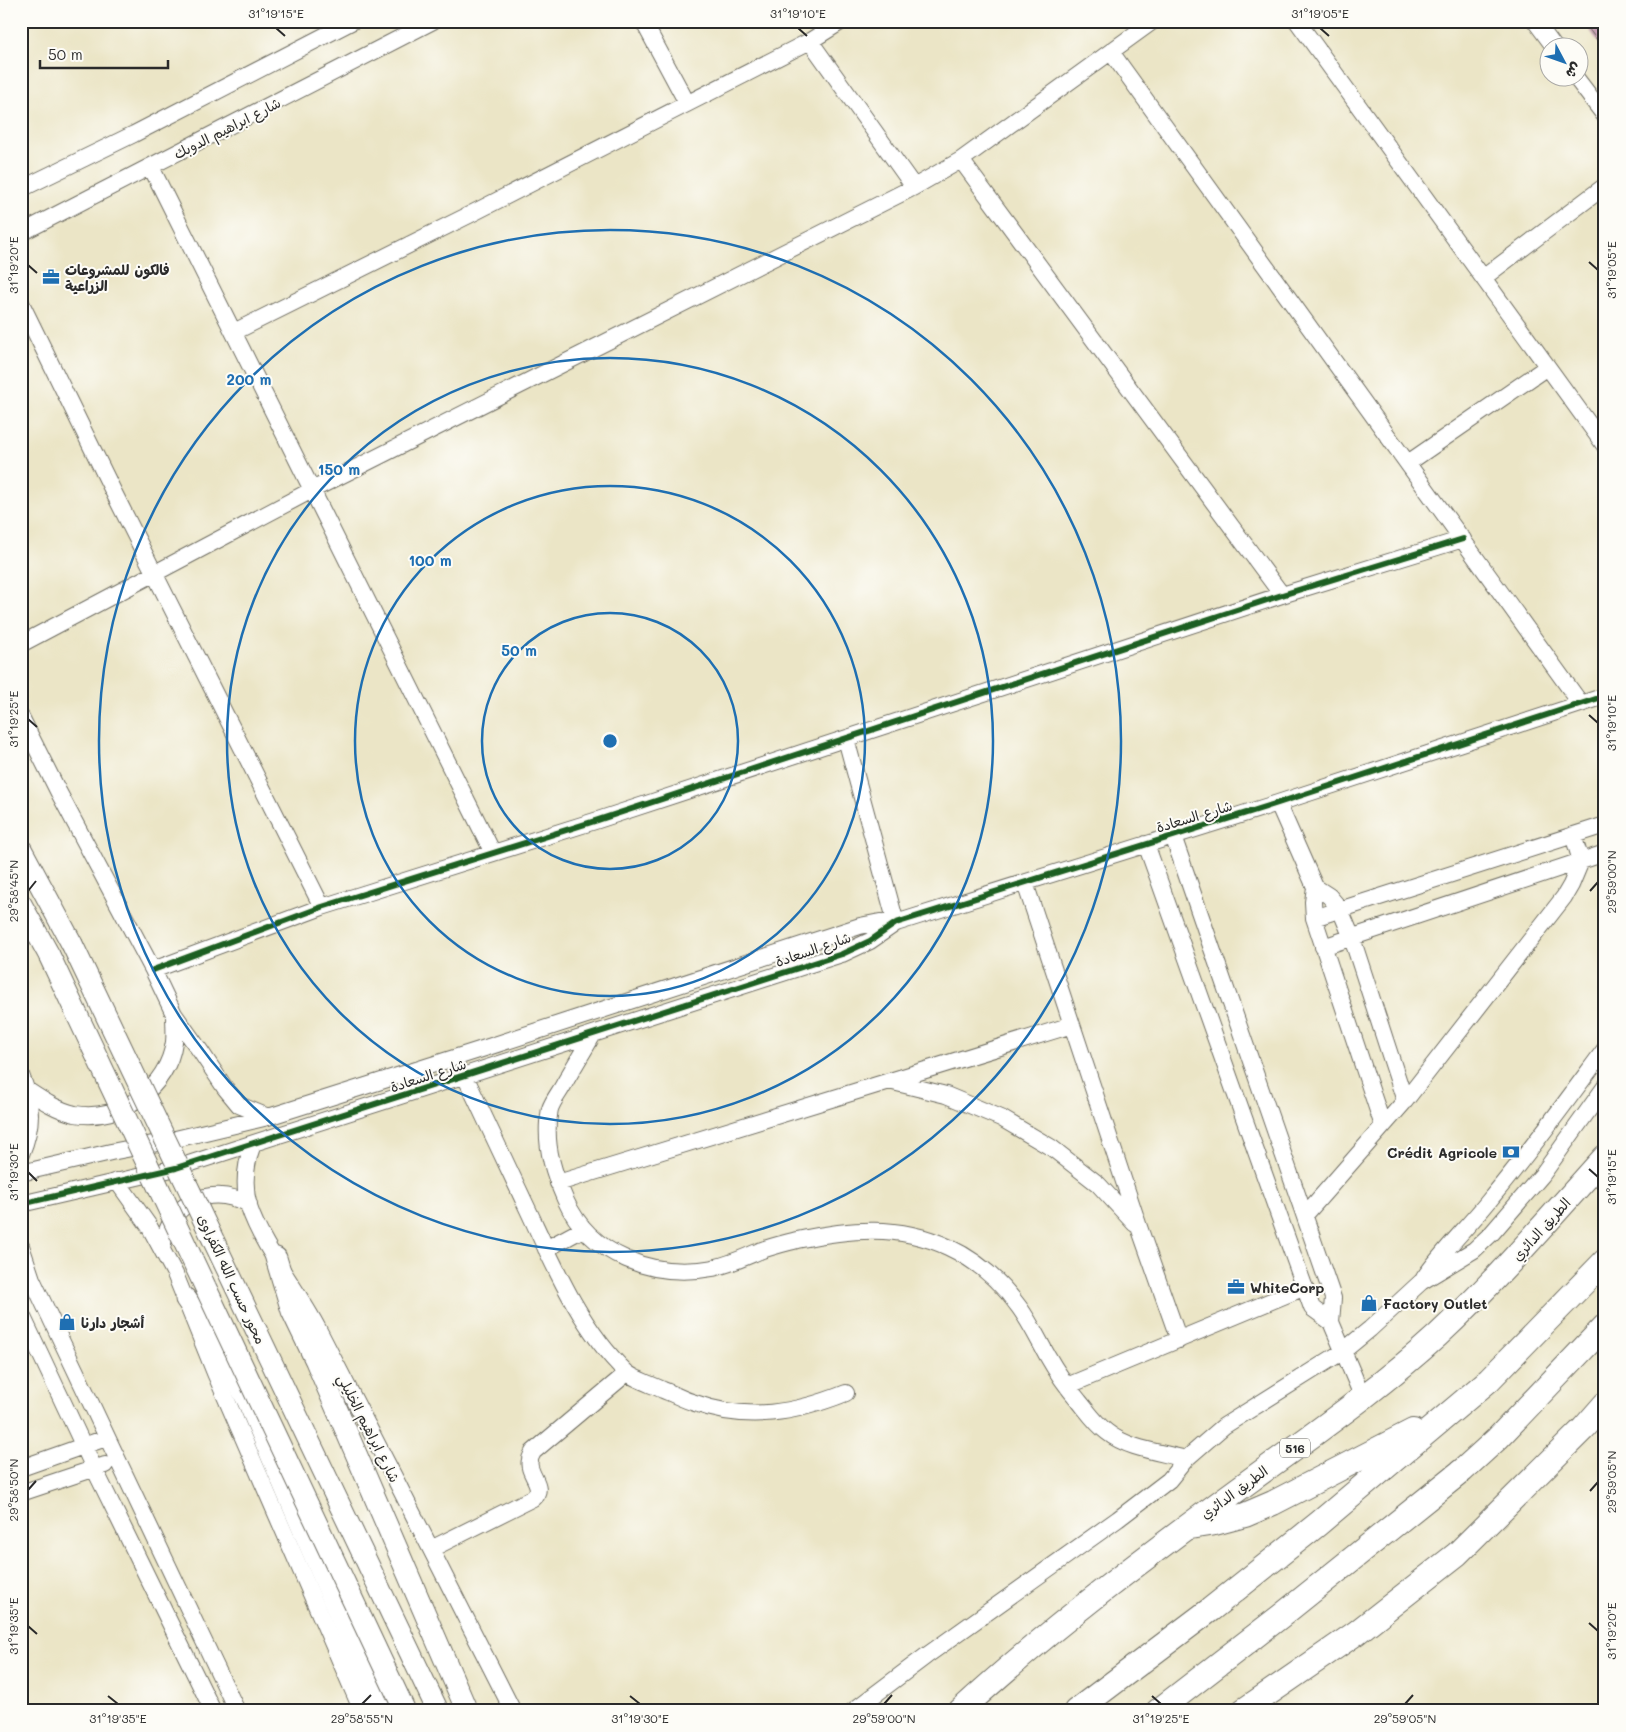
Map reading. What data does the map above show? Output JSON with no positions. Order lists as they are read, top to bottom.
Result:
{
  "streets": {
    "highway": ["الطريق الدائري", "516"],
    "main road": ["محور حسب الله الكفراوى"],
    "street": ["شارع ابراهيم الدوبك", "شارع السعادة", "شارع ابراهيم الخليلي"]
  },
  "crossings": [
    ["شارع السعادة", "شارع ابراهيم الخليلي"],
    ["الطريق الدائري", "516"]
  ],
  "places": {
    "office": ["فالكون للمشروعات الزراعية", "WhiteCorp"],
    "bank": ["Crédit Agricole"],
    "shop": ["Factory Outlet", "أشجار دارنا"]
  },
  "scale_bar": "50 m",
  "north": "bottom right",
  "coordinates": [
    "31°19'15\"E",
    "31°19'10\"E",
    "31°19'05\"E",
    "31°19'20\"E",
    "31°19'25\"E",
    "29°59'00\"N",
    "29°58'45\"N",
    "31°19'30\"E",
    "29°59'05\"N",
    "29°58'50\"N",
    "31°19'35\"E",
    "29°58'55\"N"
  ],
  "rings": [
    "200 m",
    "150 m",
    "100 m",
    "50 m"
  ]
}
